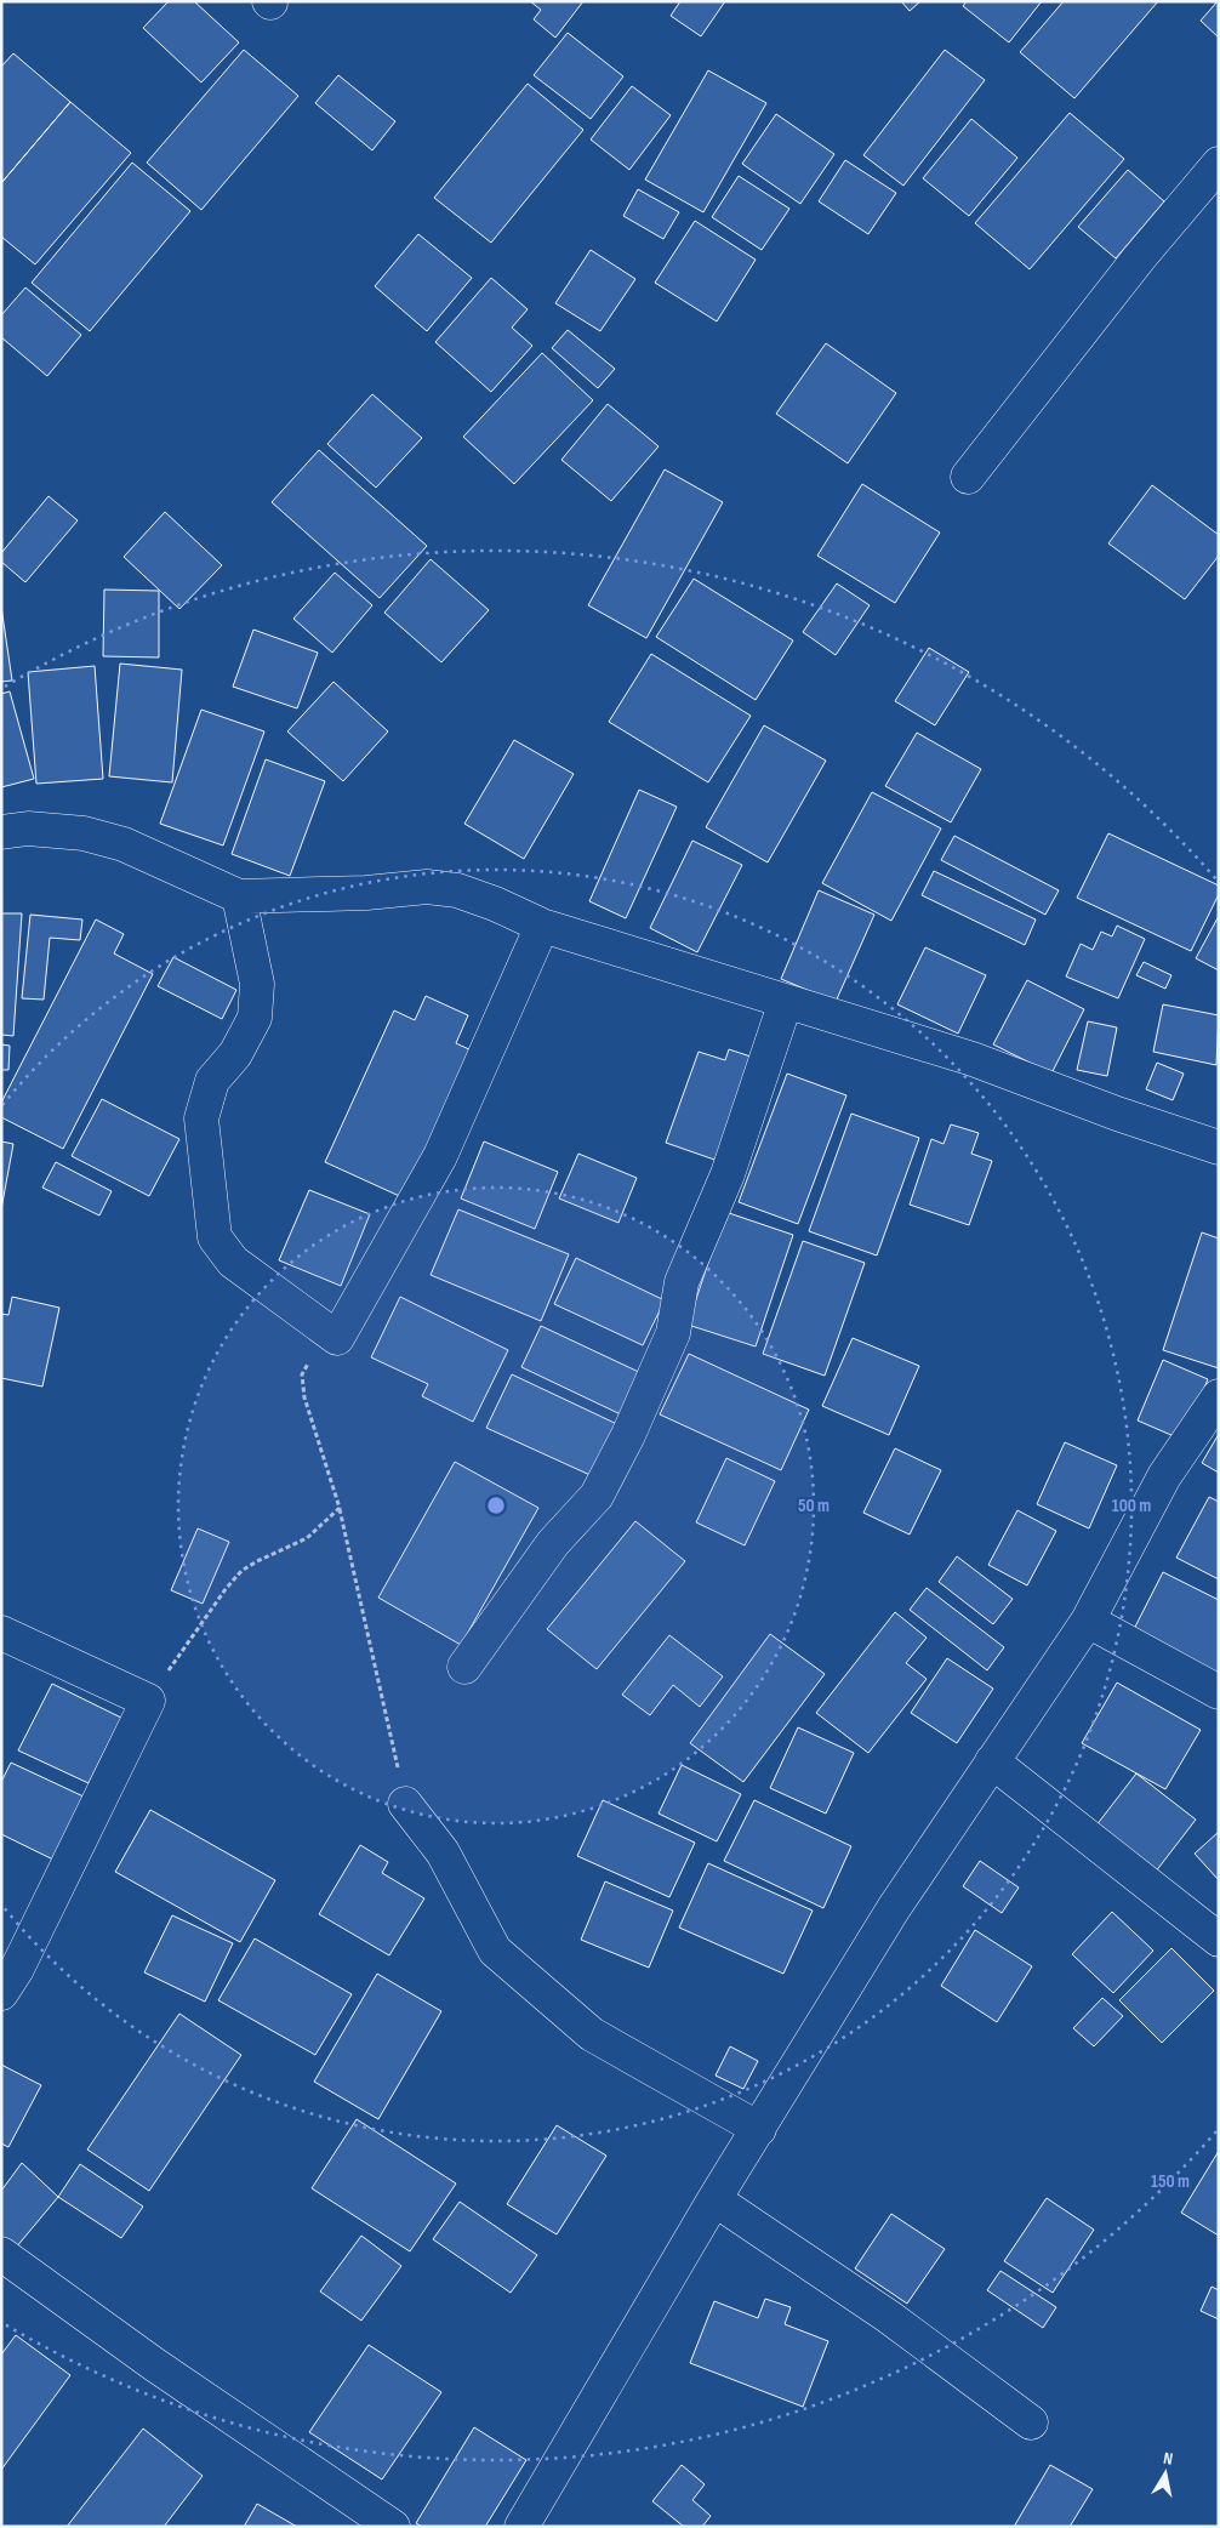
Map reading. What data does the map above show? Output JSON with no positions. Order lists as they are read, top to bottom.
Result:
{
  "north": "top",
  "rings": ["50 m", "100 m", "150 m"]
}
